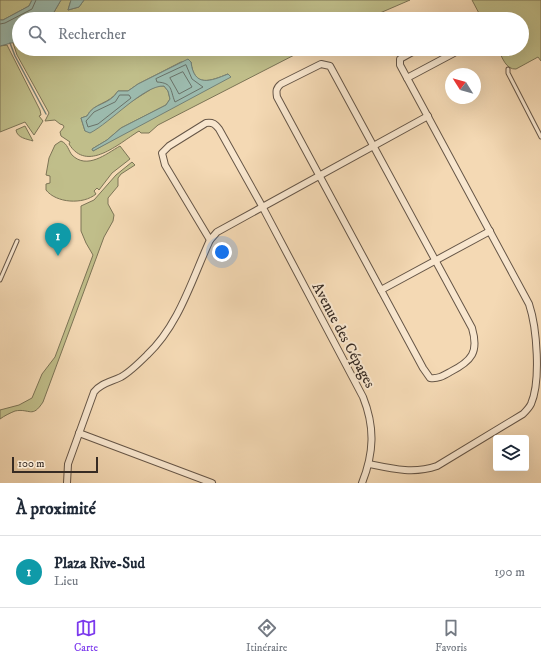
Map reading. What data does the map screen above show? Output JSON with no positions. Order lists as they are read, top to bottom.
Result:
{
  "streets": {
    "street": ["Avenue des Cépages"]
  },
  "scale_bar": "100 m",
  "north": "top left",
  "page": {
    "search": "Rechercher",
    "pins": "1",
    "scale": "100 m",
    "heading": "À proximité",
    "list": [
      {
        "mark": "1",
        "name": "Plaza Rive-Sud",
        "note": "Lieu",
        "value": "190 m"
      }
    ],
    "nav": ["Carte", "Itinéraire", "Favoris"]
  }
}
